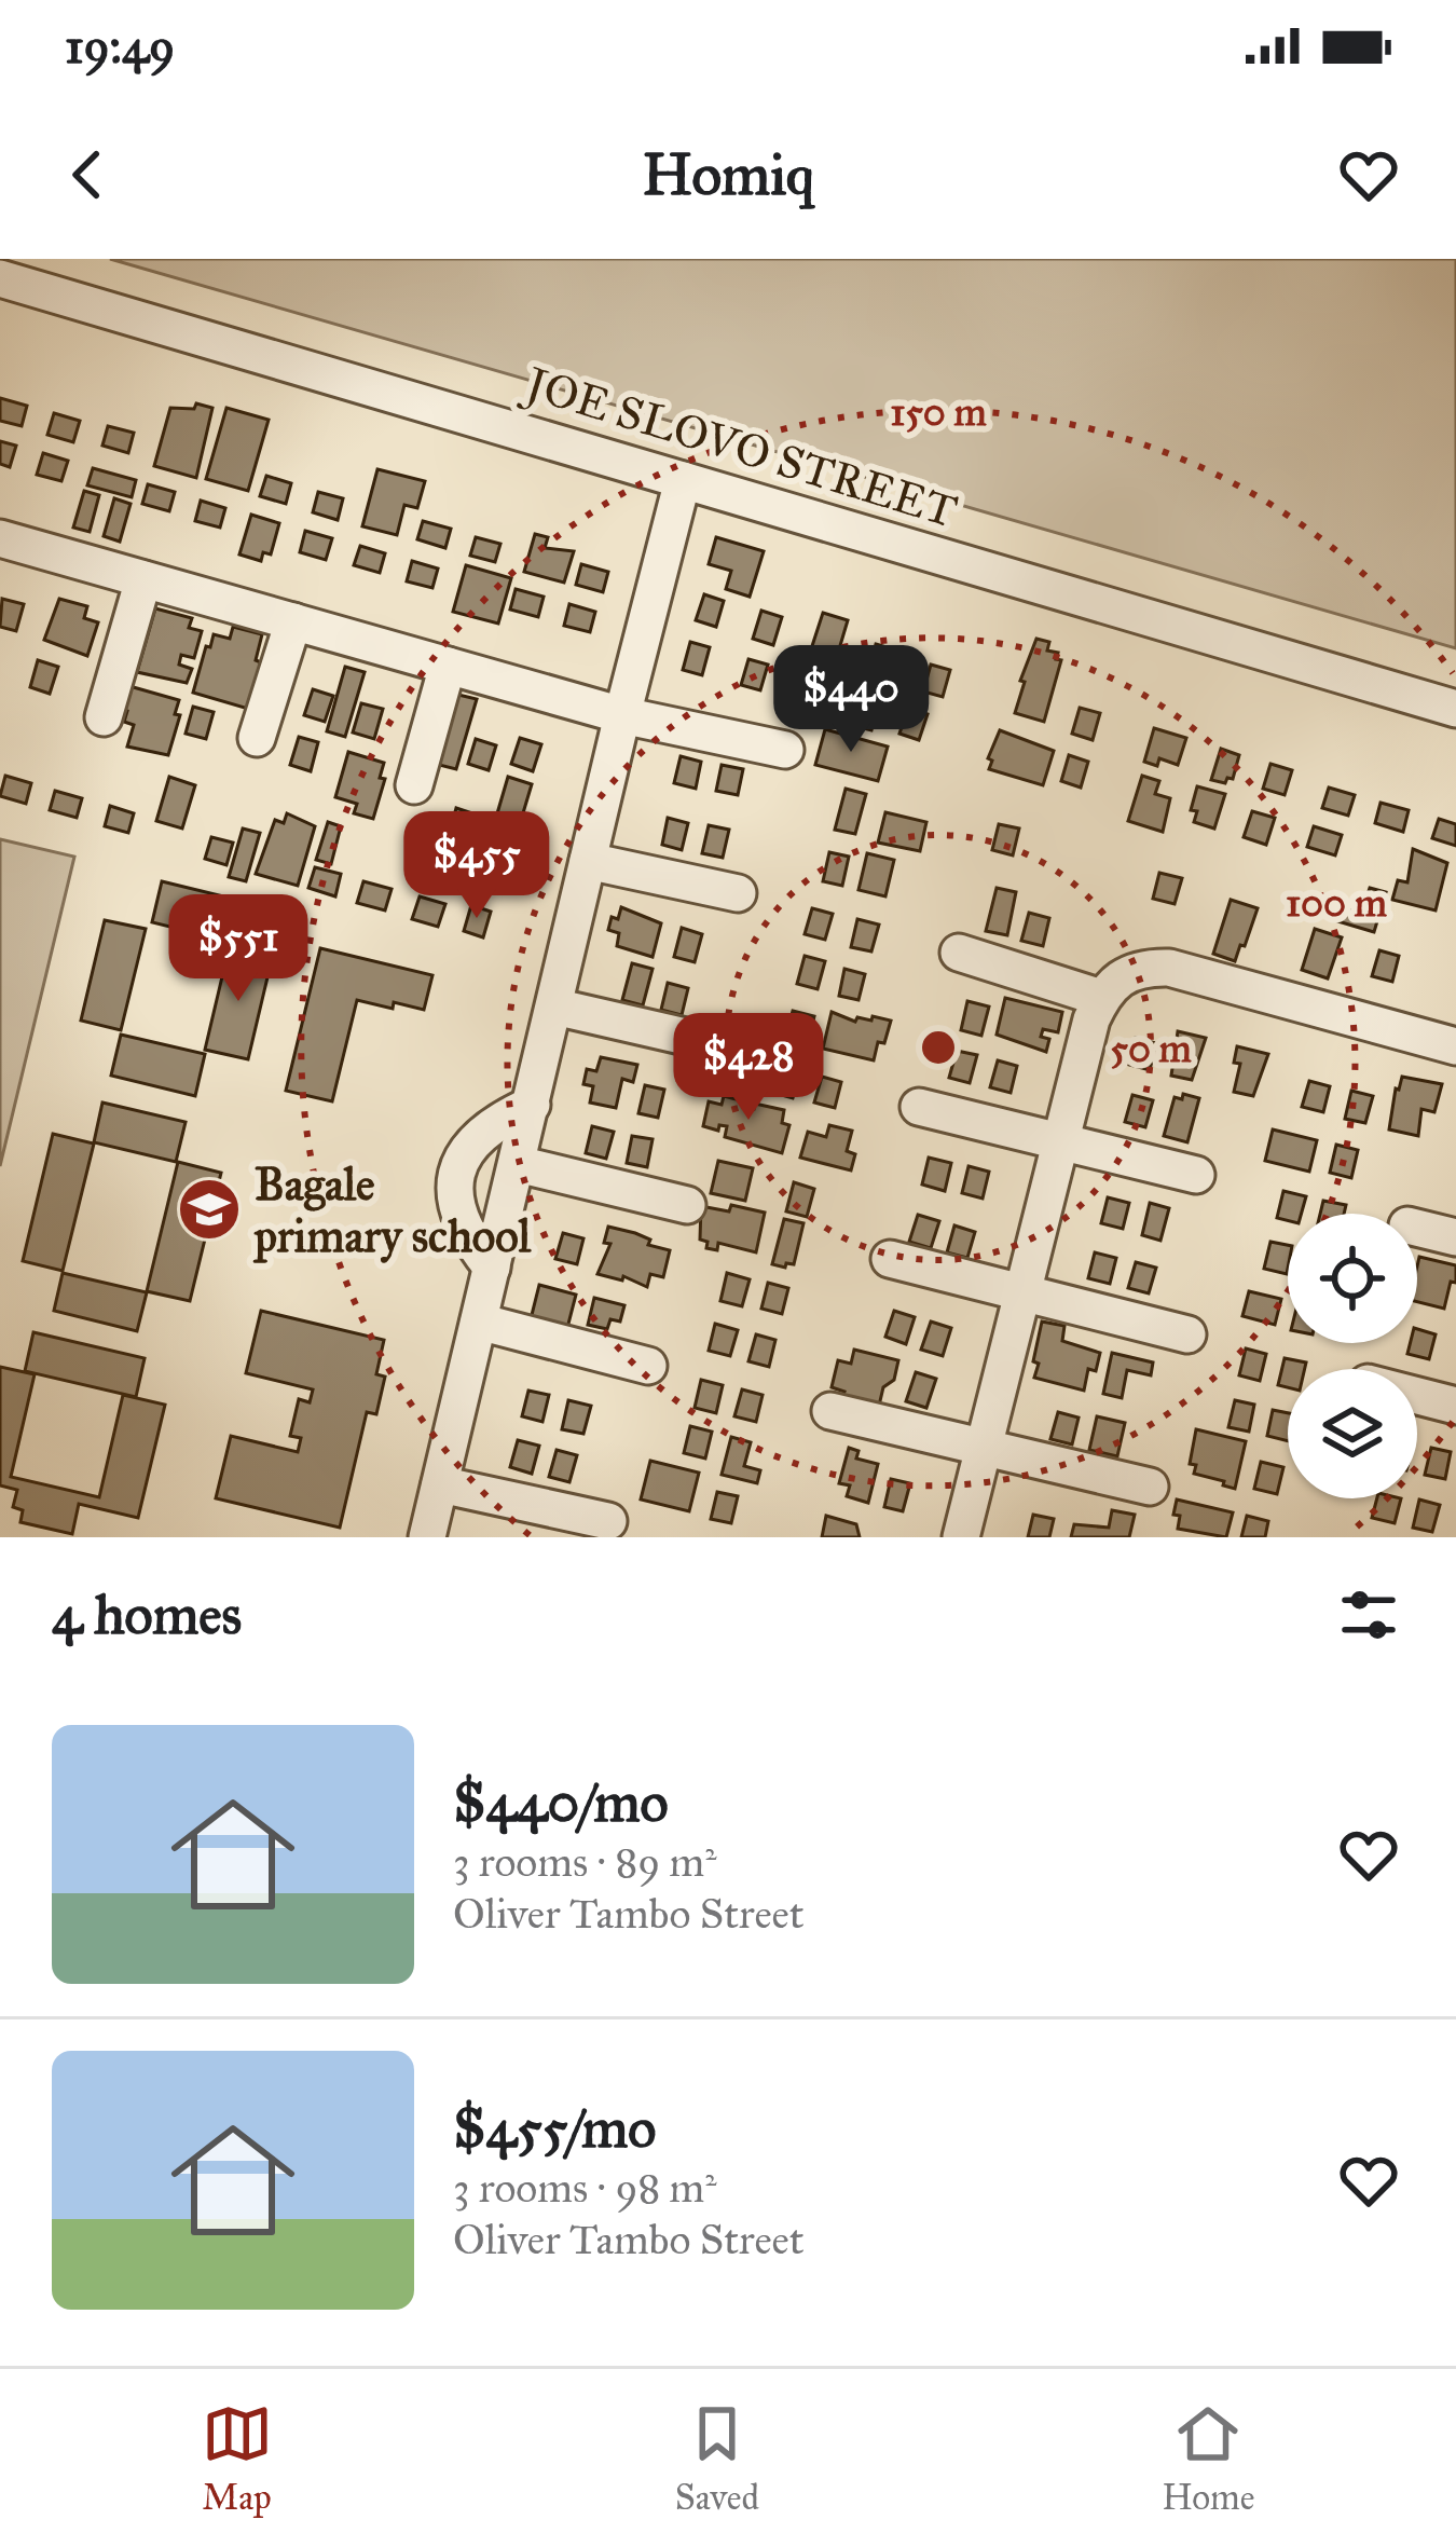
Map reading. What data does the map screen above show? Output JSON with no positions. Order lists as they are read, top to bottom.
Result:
{
  "streets": {
    "street": ["JOE SLOVO STREET"]
  },
  "places": {
    "school or university": ["Bagale primary school"]
  },
  "page": {
    "status": "19:49",
    "header": "Homiq",
    "price": [
      "$440",
      "$455",
      "$551",
      "$428"
    ],
    "heading": "4 homes",
    "list": [
      {
        "name": "$440/mo",
        "note": "3 rooms · 89 m² · Oliver Tambo Street"
      },
      {
        "name": "$455/mo",
        "note": "3 rooms · 98 m² · Oliver Tambo Street"
      }
    ],
    "tabs": ["Map", "Saved", "Home"]
  },
  "rings": ["150 m", "100 m", "50 m"]
}
